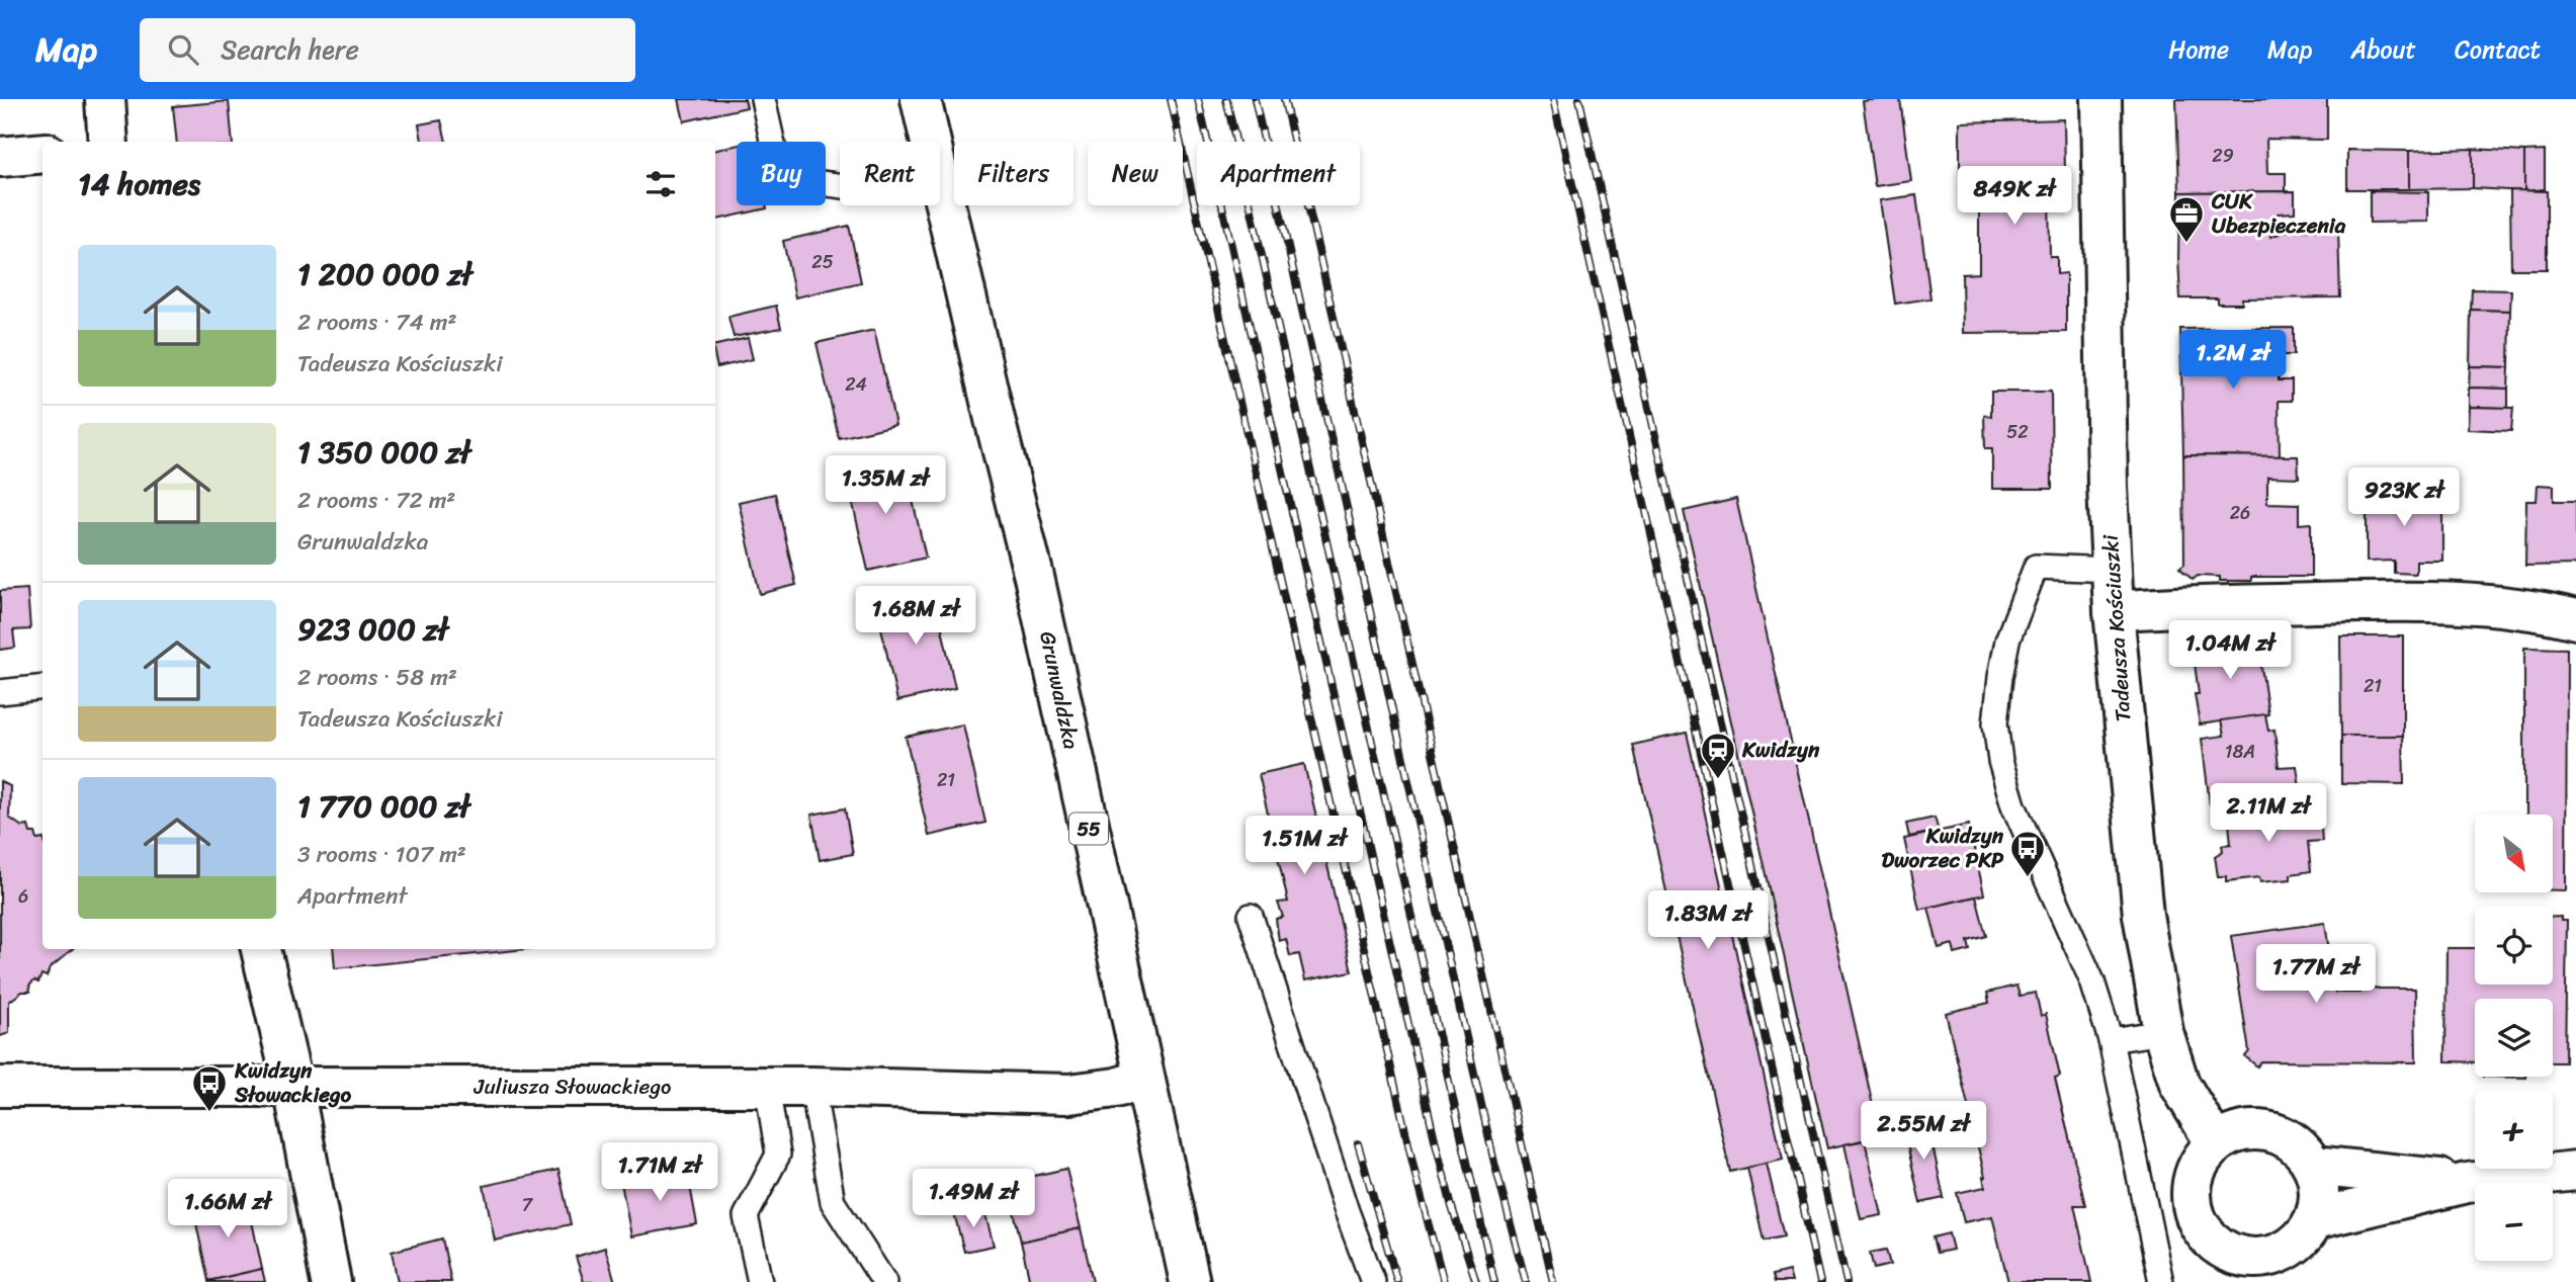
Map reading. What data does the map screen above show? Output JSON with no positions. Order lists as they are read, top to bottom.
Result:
{
  "streets": {
    "street": [
      "Tadeusza Kościuszki",
      "Grunwaldzka",
      "55",
      "Juliusza Słowackiego"
    ]
  },
  "crossings": [
    ["Grunwaldzka", "Juliusza Słowackiego"]
  ],
  "places": {
    "office": ["CUK Ubezpieczenia"],
    "station": ["Kwidzyn"],
    "bus stop": ["Kwidzyn Dworzec PKP", "Kwidzyn Słowackiego"]
  },
  "house_numbers": [
    "29",
    "25",
    "24",
    "52",
    "26",
    "21",
    "18A",
    "21",
    "6",
    "7"
  ],
  "north": "bottom right",
  "page": {
    "header": "Map",
    "search": "Search here",
    "nav": [
      "Home",
      "Map",
      "About",
      "Contact"
    ],
    "chip": [
      "Buy",
      "Rent",
      "Filters",
      "New",
      "Apartment"
    ],
    "heading": "14 homes",
    "price": [
      "849K zł",
      "1.2M zł",
      "1.35M zł",
      "923K zł",
      "1.68M zł",
      "1.04M zł",
      "2.11M zł",
      "1.51M zł",
      "1.83M zł",
      "1.77M zł",
      "2.55M zł",
      "1.71M zł",
      "1.49M zł",
      "1.66M zł"
    ],
    "list": [
      {
        "name": "1 200 000 zł",
        "note": "2 rooms · 74 m² · Tadeusza Kościuszki"
      },
      {
        "name": "1 350 000 zł",
        "note": "2 rooms · 72 m² · Grunwaldzka"
      },
      {
        "name": "923 000 zł",
        "note": "2 rooms · 58 m² · Tadeusza Kościuszki"
      },
      {
        "name": "1 770 000 zł",
        "note": "3 rooms · 107 m² · Apartment"
      }
    ],
    "map_buttons": ["+", "−"]
  }
}
